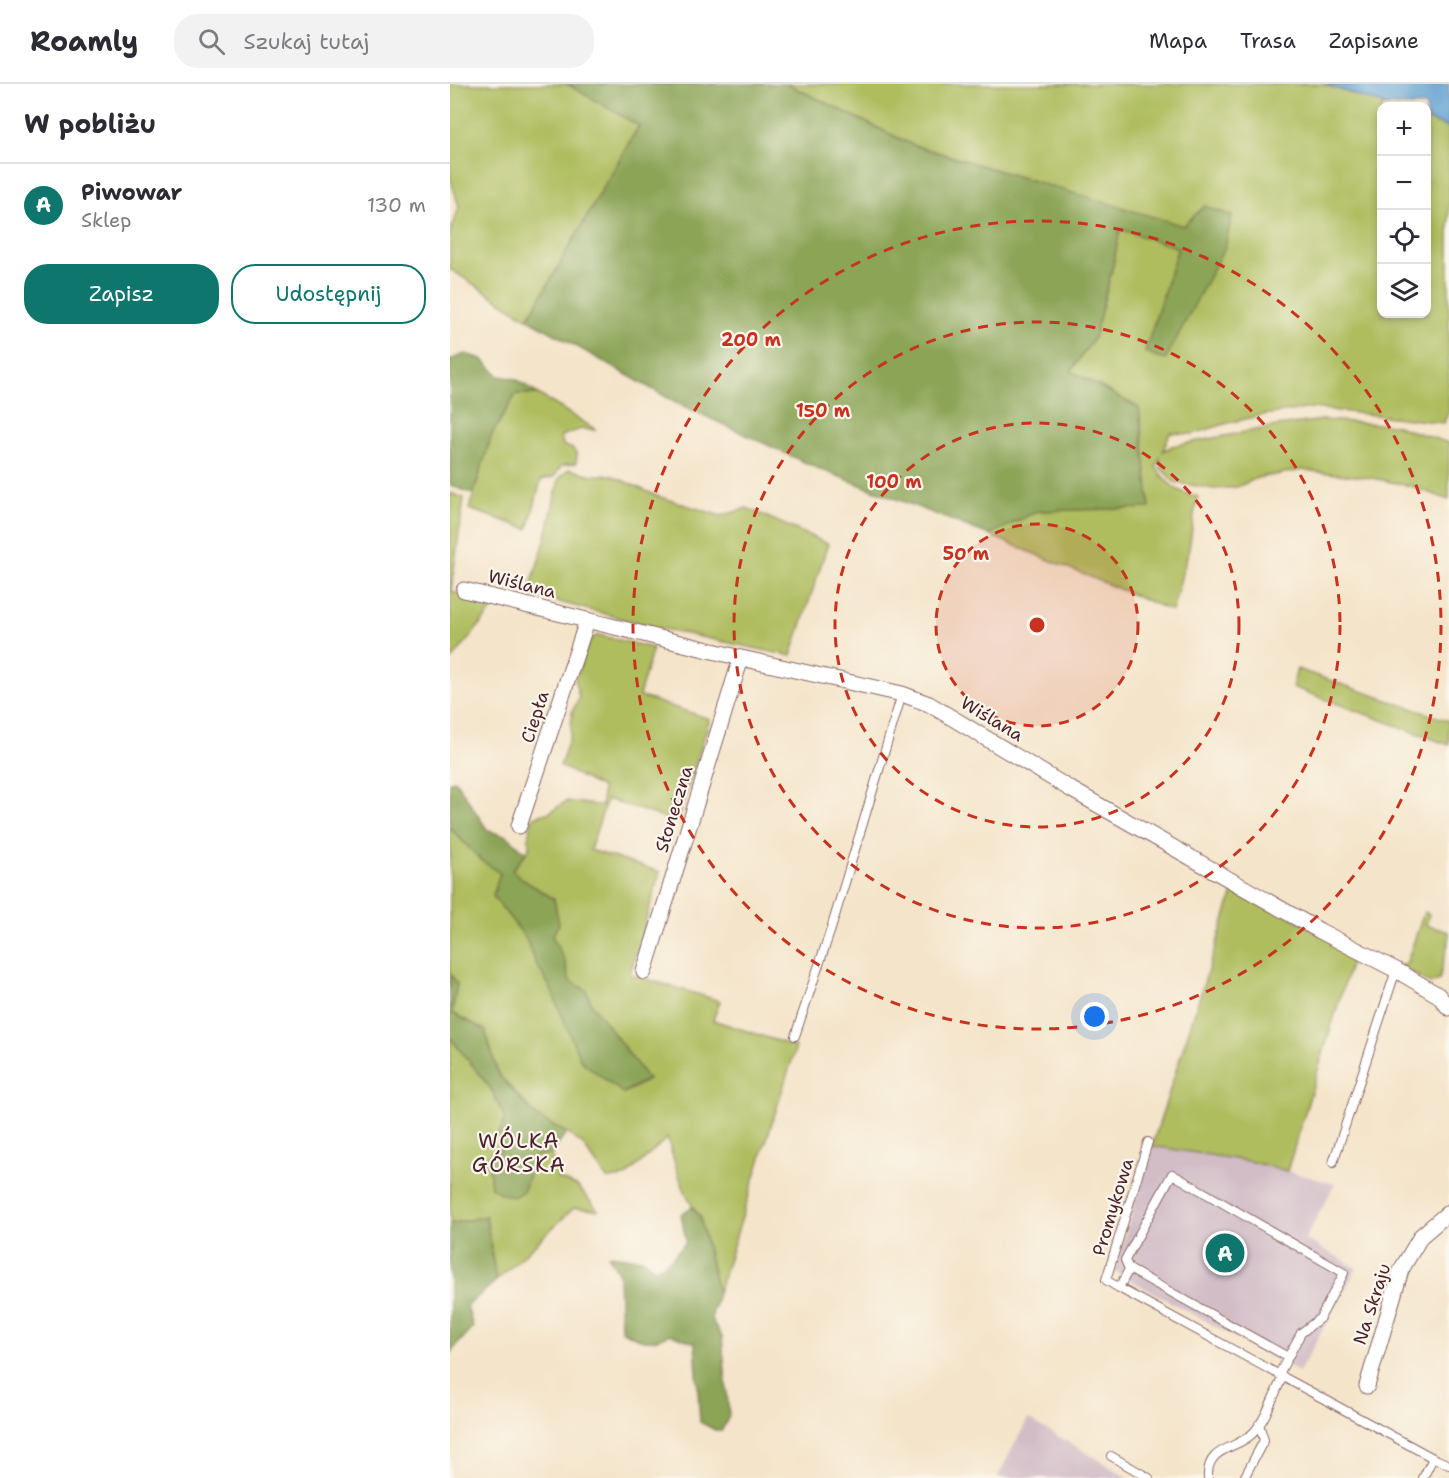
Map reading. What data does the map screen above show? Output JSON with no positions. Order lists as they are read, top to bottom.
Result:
{
  "streets": {
    "street": [
      "Wiślana",
      "Ciepła",
      "Słoneczna",
      "Na Skraju"
    ],
    "lane": ["Promykowa"]
  },
  "crossings": [
    ["Wiślana", "Ciepła"],
    ["Wiślana", "Słoneczna"]
  ],
  "districts": ["WÓLKA GÓRSKA"],
  "page": {
    "header": "Roamly",
    "search": "Szukaj tutaj",
    "nav": ["Mapa", "Trasa", "Zapisane"],
    "heading": "W pobliżu",
    "map_buttons": ["+", "−"],
    "list": [
      {
        "mark": "A",
        "name": "Piwowar",
        "note": "Sklep",
        "value": "130 m"
      }
    ],
    "buttons": ["Zapisz", "Udostępnij"],
    "pins": "A"
  },
  "rings": [
    "200 m",
    "150 m",
    "100 m",
    "50 m"
  ]
}
